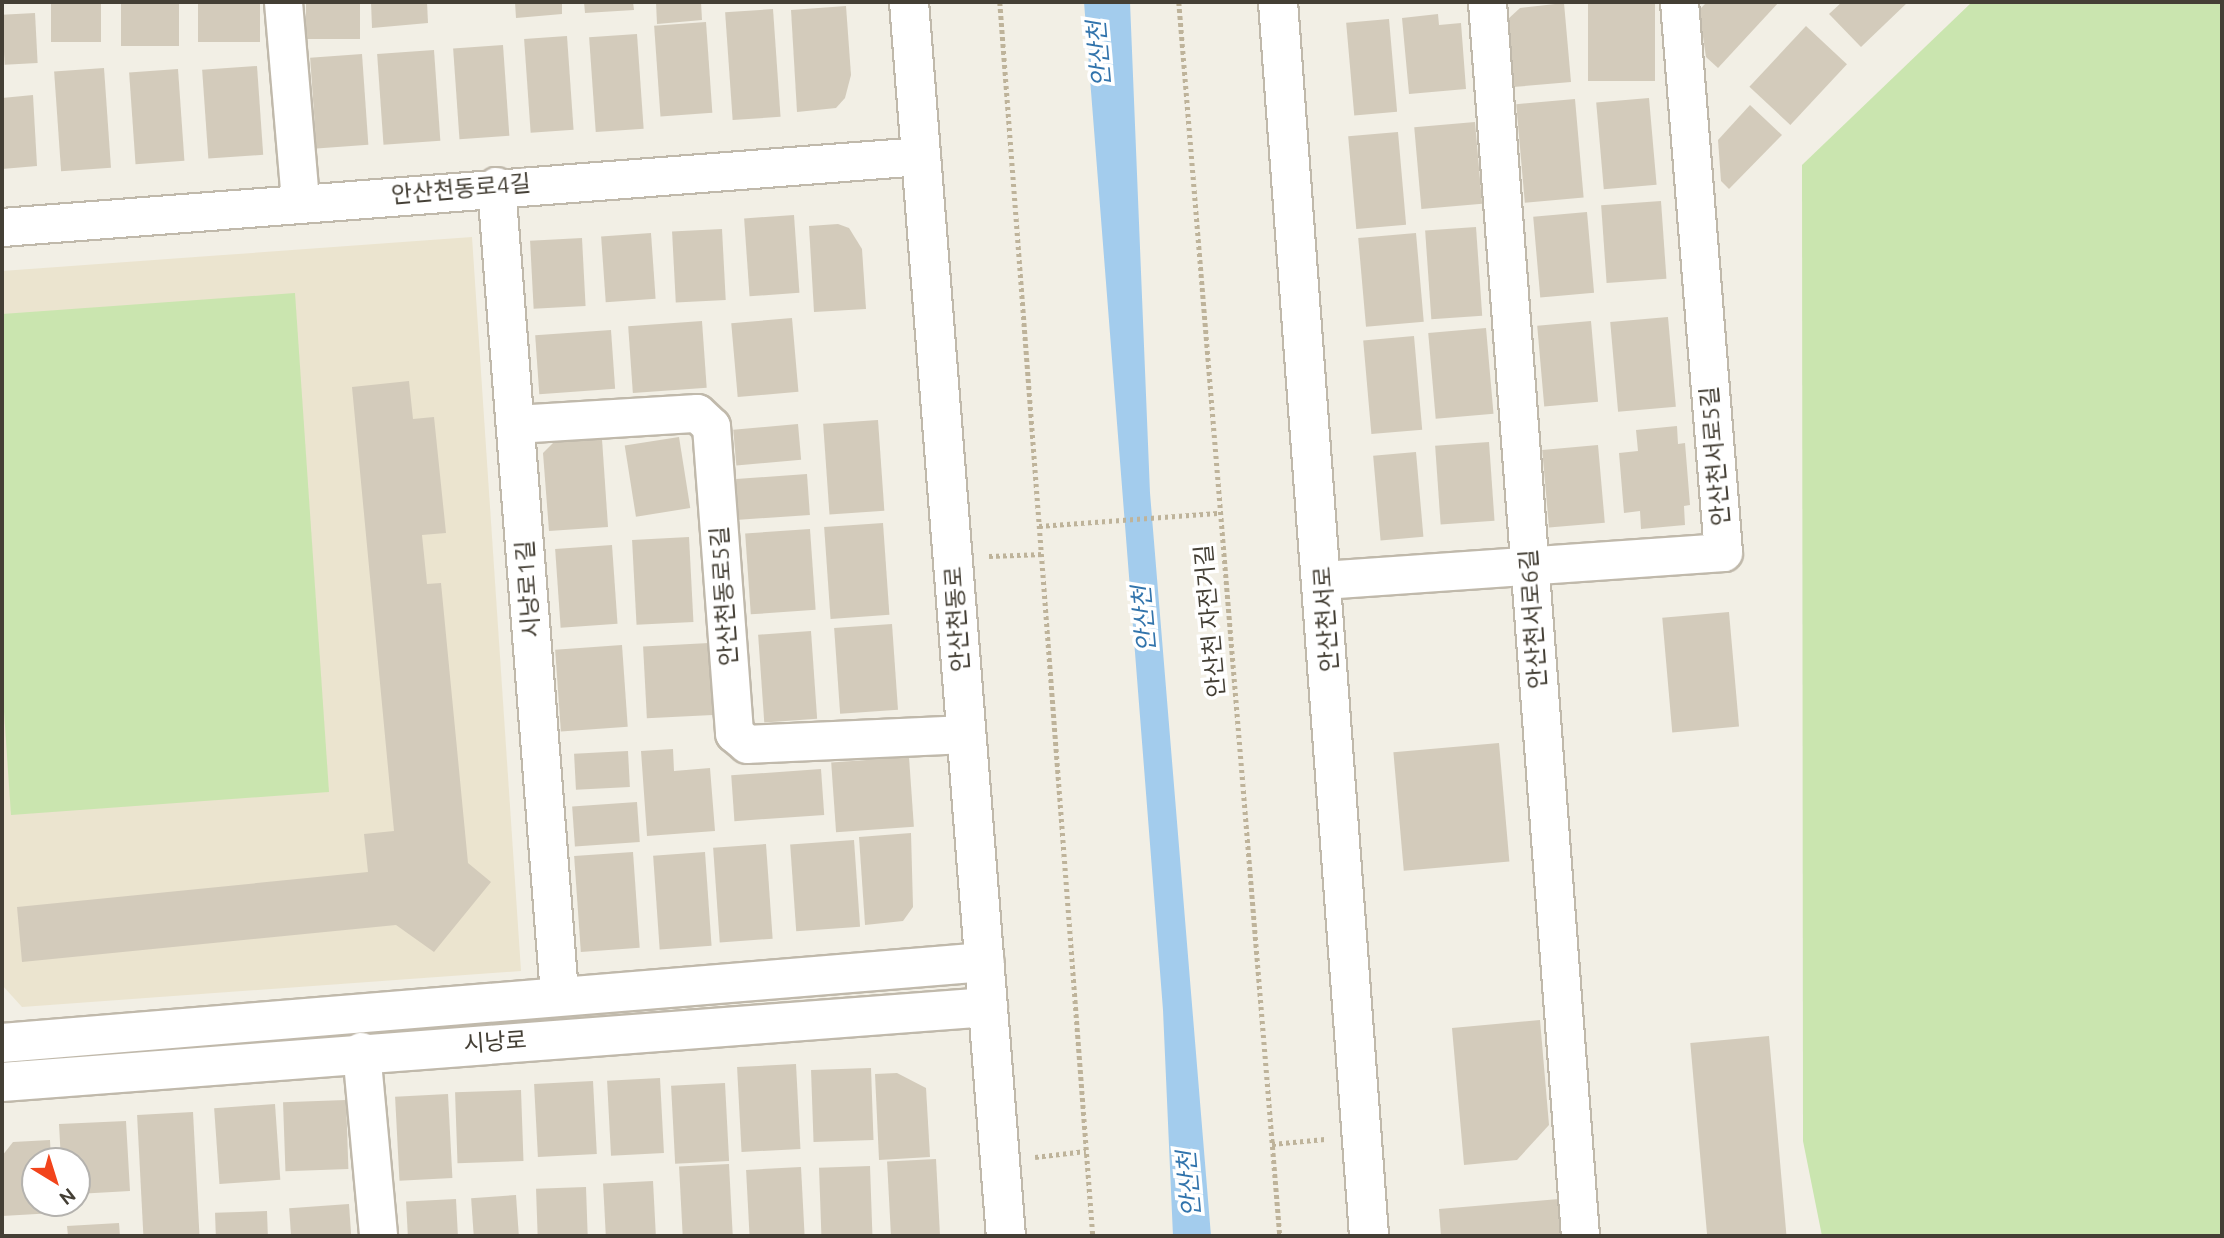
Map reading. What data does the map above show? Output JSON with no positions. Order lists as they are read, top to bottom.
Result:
{
  "streets": {
    "street": [
      "안산천동로4길",
      "안산천서로5길",
      "시낭로1길",
      "안산천동로5길",
      "안산천동로",
      "안산천서로",
      "안산천서로6길",
      "시낭로"
    ],
    "path": ["안산천 자전거길"]
  },
  "crossings": [
    ["안산천동로4길", "시낭로1길"],
    ["안산천동로4길", "안산천동로"],
    ["안산천서로5길", "안산천서로"],
    ["안산천서로5길", "안산천서로6길"],
    ["시낭로1길", "안산천동로5길"],
    ["시낭로1길", "시낭로"],
    ["안산천동로5길", "안산천동로"],
    ["안산천동로", "시낭로"]
  ],
  "water": ["안산천"],
  "north": "bottom right"
}
